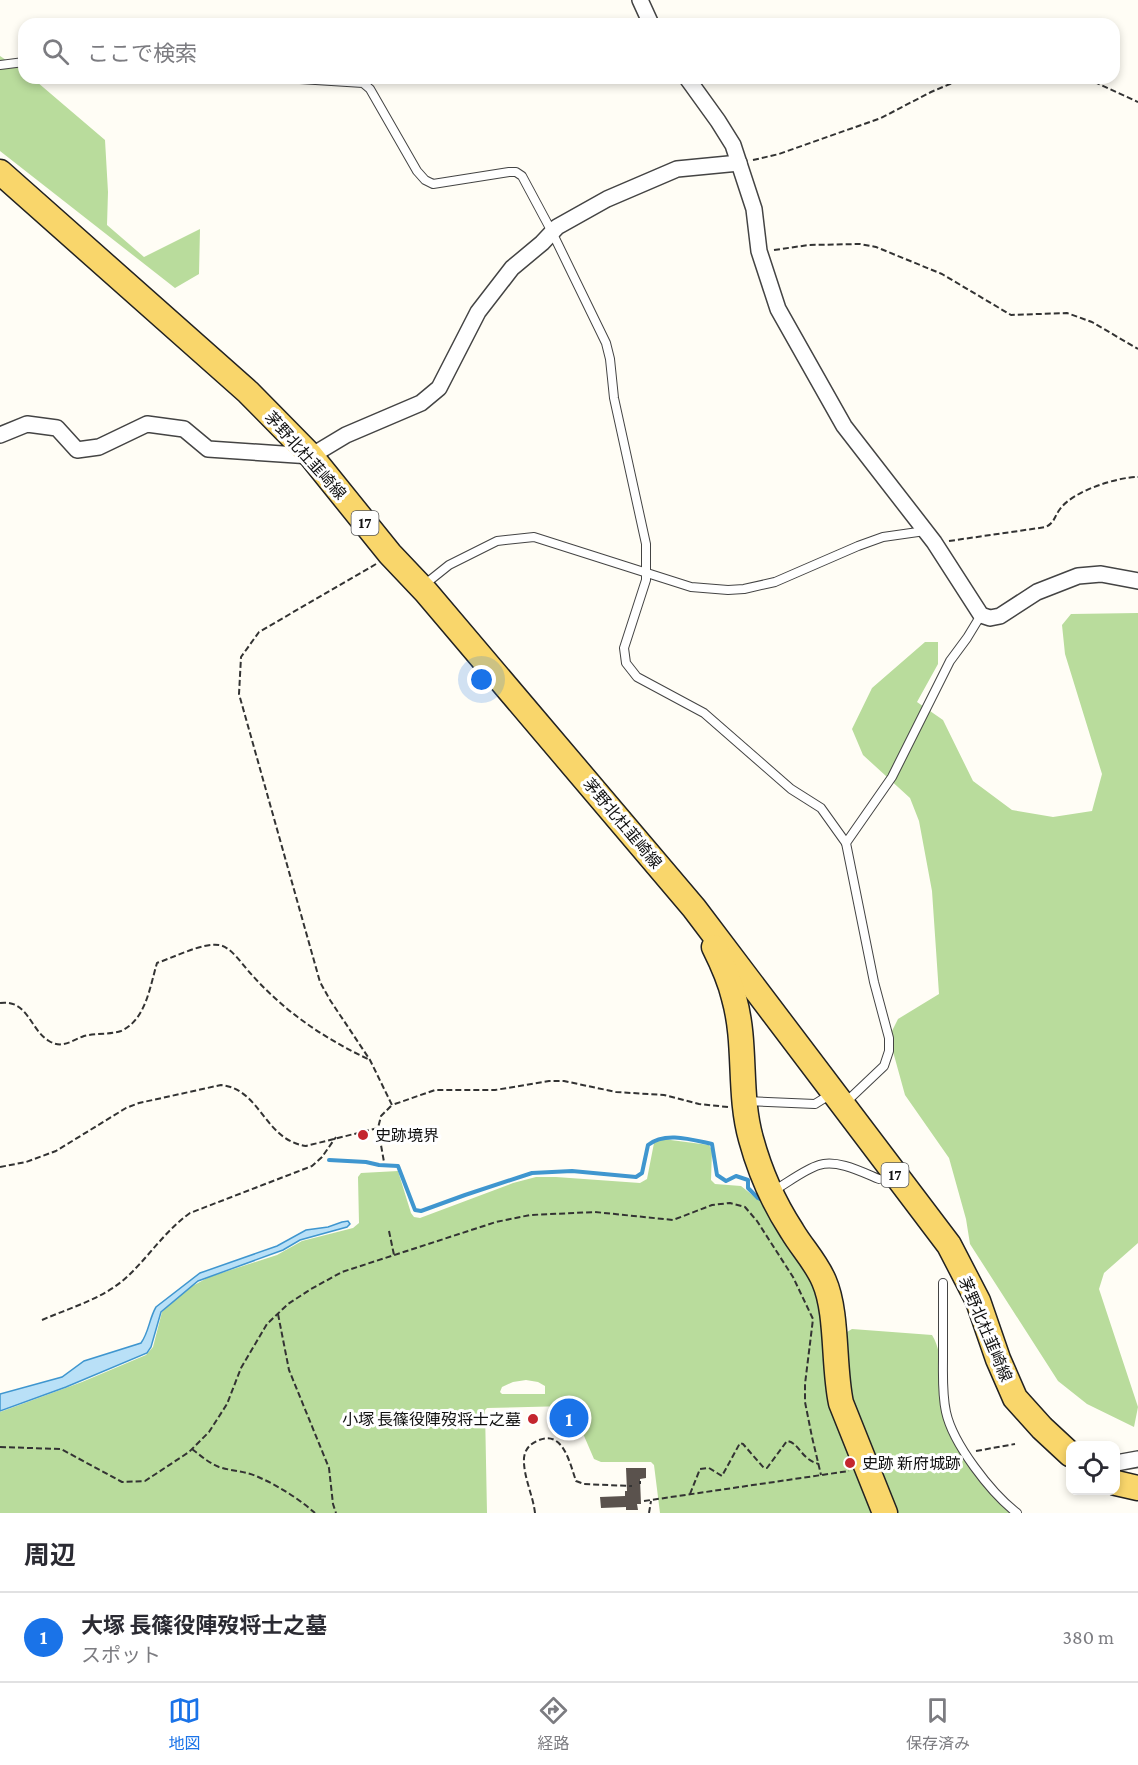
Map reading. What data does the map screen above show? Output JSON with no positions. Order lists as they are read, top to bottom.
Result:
{
  "streets": {
    "main road": ["茅野北杜韮崎線", "17"]
  },
  "places": ["史跡境界", "小塚 長篠役陣歿将士之墓", "史跡 新府城跡"],
  "page": {
    "search": "ここで検索",
    "pins": "1",
    "heading": "周辺",
    "list": [
      {
        "mark": "1",
        "name": "大塚 長篠役陣歿将士之墓",
        "note": "スポット",
        "value": "380 m"
      }
    ],
    "nav": ["地図", "経路", "保存済み"]
  }
}
